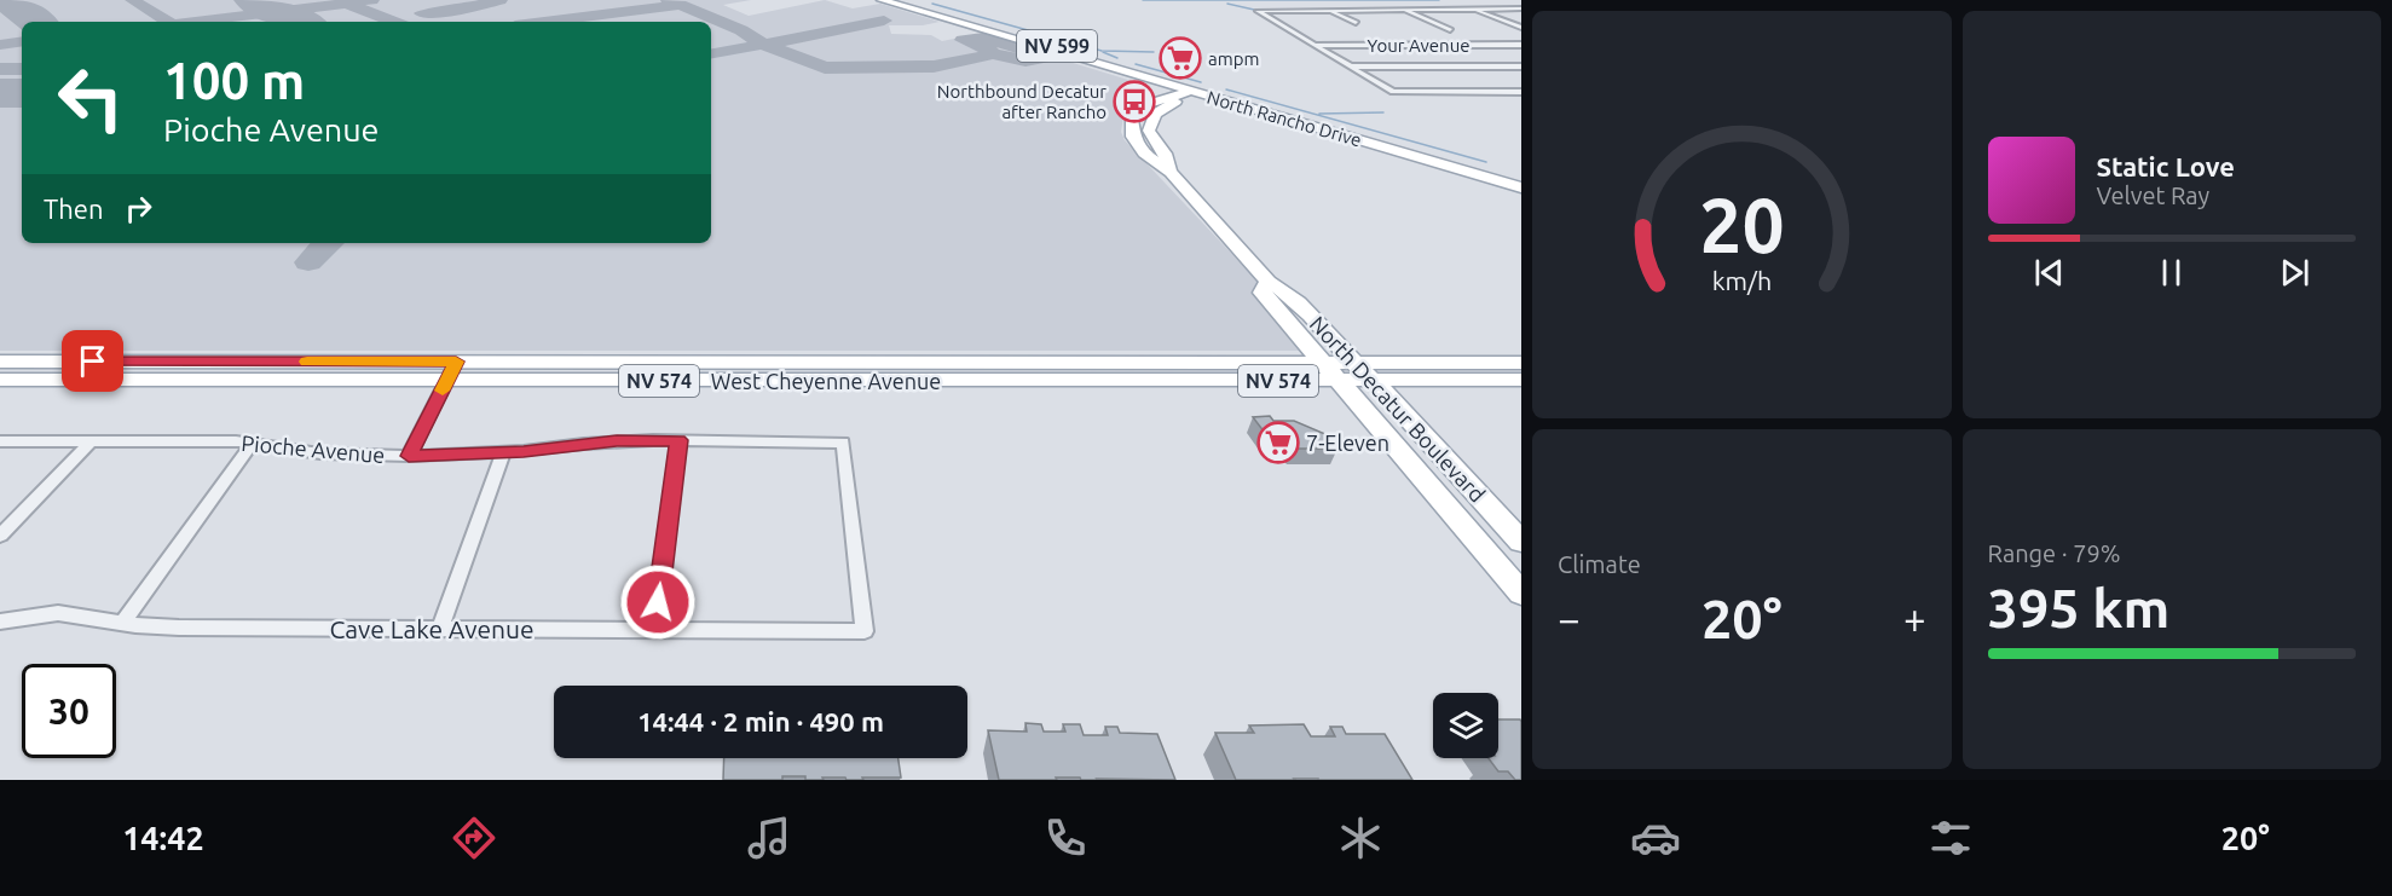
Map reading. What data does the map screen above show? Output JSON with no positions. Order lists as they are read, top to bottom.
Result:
{
  "streets": {
    "main road": [
      "NV 599",
      "North Rancho Drive",
      "NV 574",
      "West Cheyenne Avenue",
      "North Decatur Boulevard"
    ],
    "street": ["Your Avenue", "Pioche Avenue", "Cave Lake Avenue"]
  },
  "crossings": [
    ["North Rancho Drive", "North Decatur Boulevard"],
    ["West Cheyenne Avenue", "North Decatur Boulevard"],
    ["Pioche Avenue", "Cave Lake Avenue"]
  ],
  "places": {
    "supermarket": ["ampm", "7-Eleven"],
    "bus stop": ["Northbound Decatur after Rancho"]
  },
  "page": {
    "turn": ["100 m", "Pioche Avenue"],
    "song": ["Static Love", "Velvet Ray"],
    "then": "Then",
    "tile": [
      "Climate",
      ["Range · 79%", "395 km"]
    ],
    "heat": ["−", "20°", "+"],
    "limit": "30",
    "trip": "14:44 · 2 min · 490 m",
    "tabs": ["14:42", "20°"],
    "gauge": ["20", "km/h"]
  }
}
